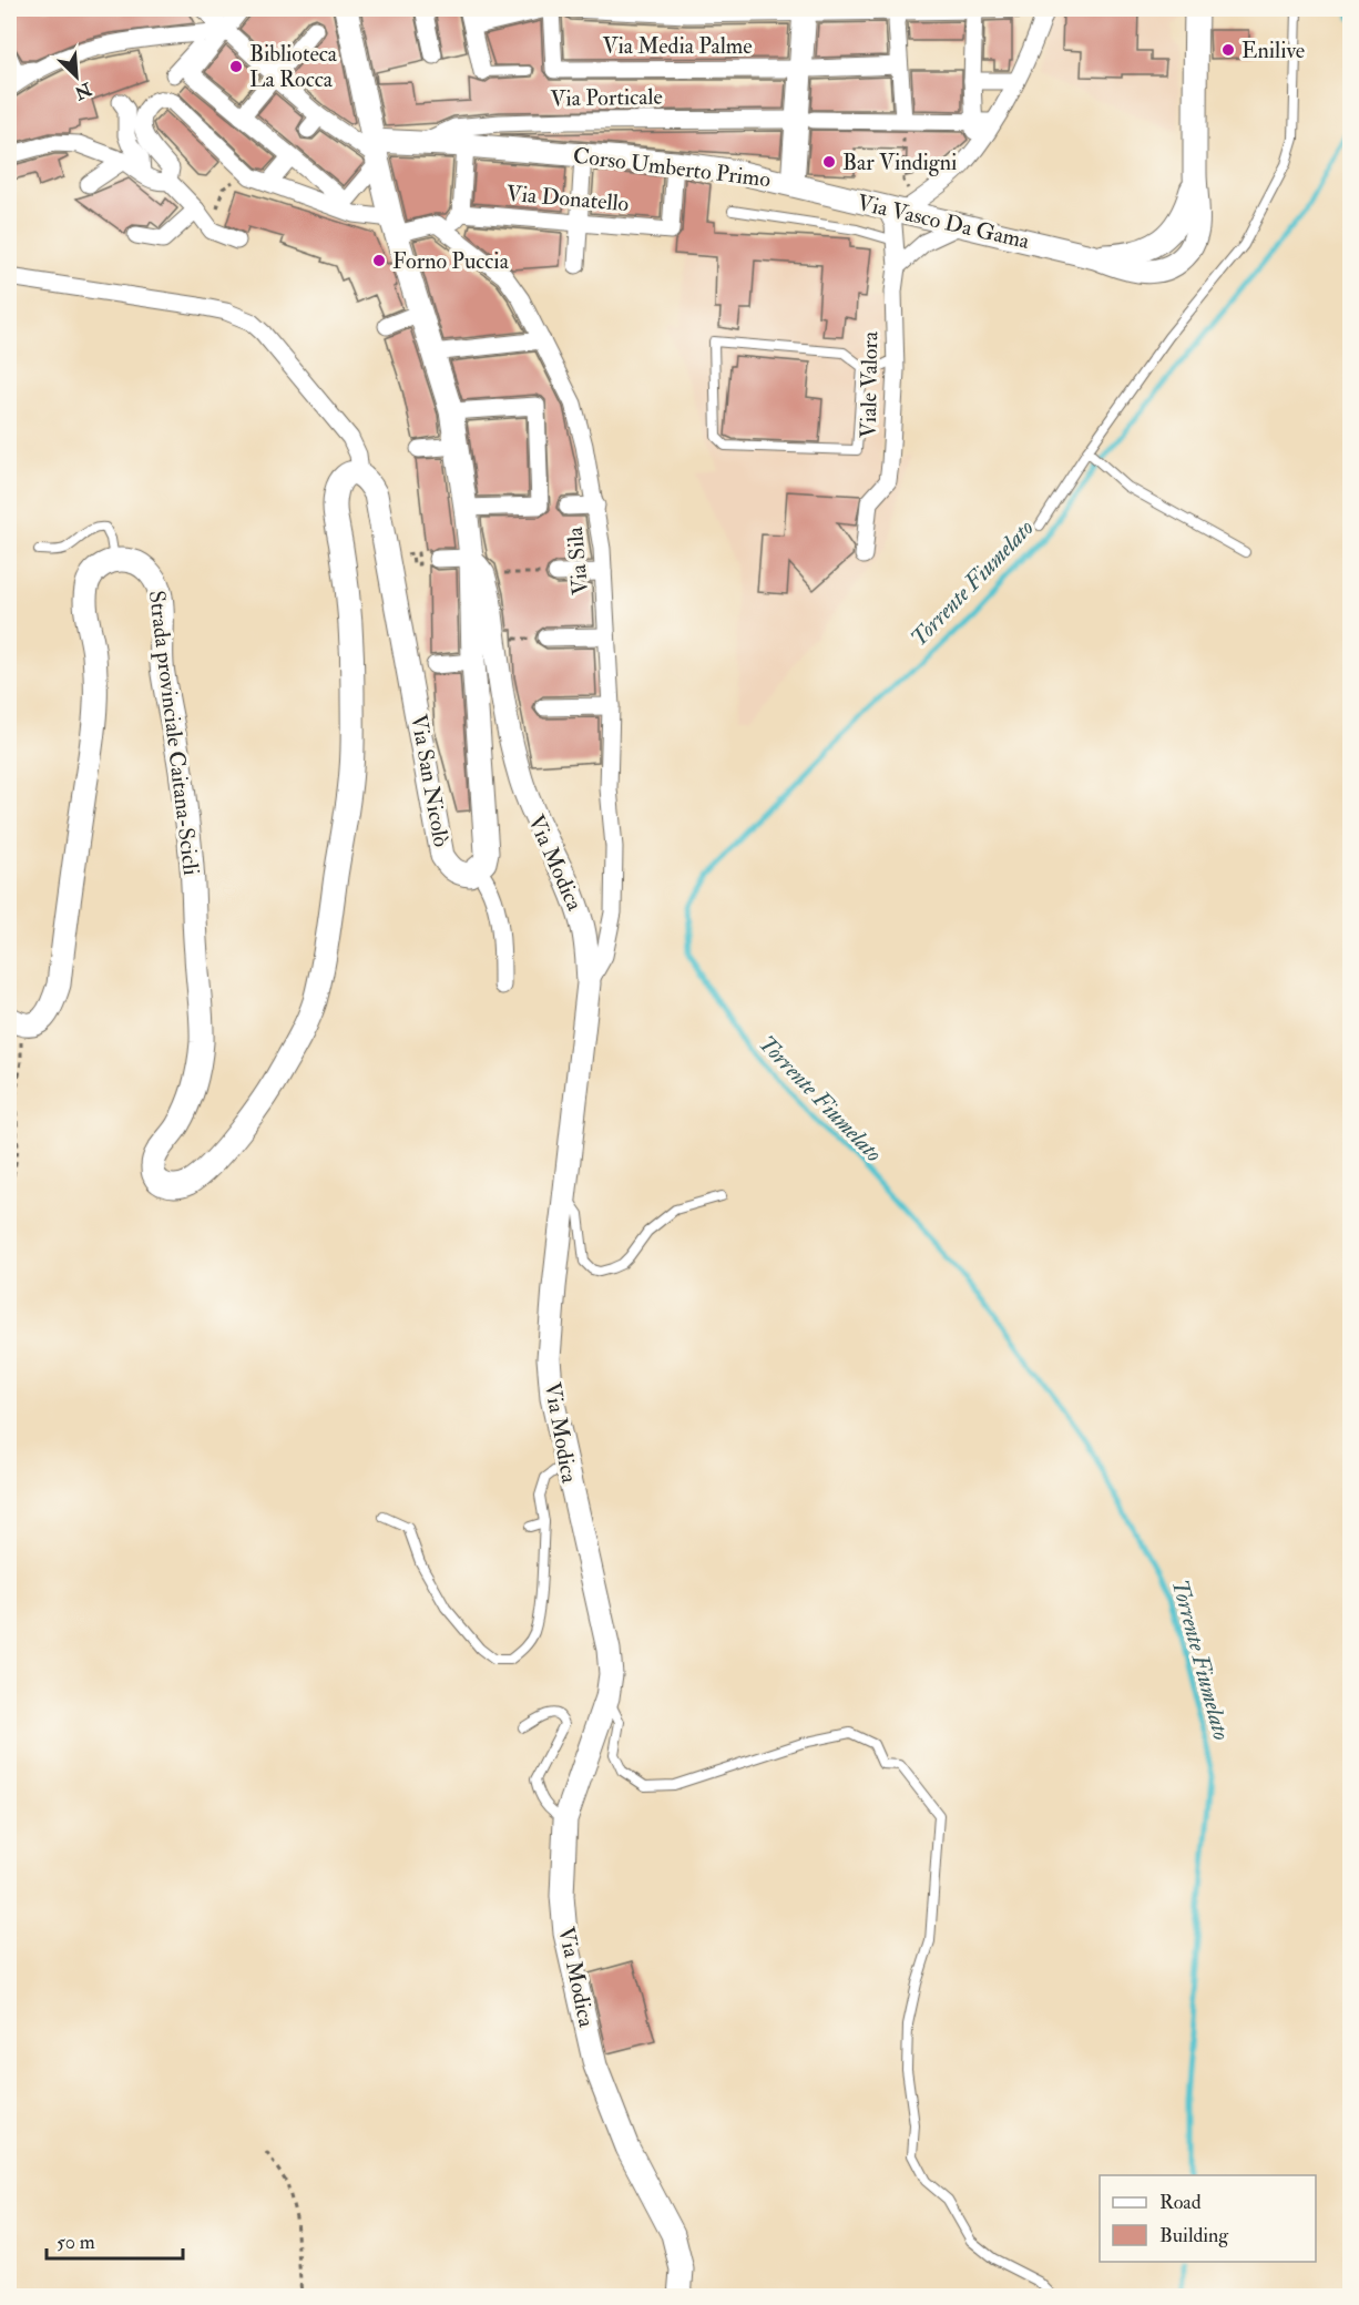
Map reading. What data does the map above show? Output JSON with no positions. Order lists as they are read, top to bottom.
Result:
{
  "streets": {
    "main road": [
      "Corso Umberto Primo",
      "Via Vasco Da Gama",
      "Strada provinciale Caitana-Scicli",
      "Via San Nicolò",
      "Via Modica"
    ],
    "street": [
      "Via Media Palme",
      "Via Porticale",
      "Via Donatello",
      "Viale Valora",
      "Via Sila"
    ]
  },
  "crossings": [
    ["Via Media Palme", "Corso Umberto Primo"],
    ["Via Porticale", "Corso Umberto Primo"],
    ["Corso Umberto Primo", "Via Donatello"],
    ["Corso Umberto Primo", "Via Vasco Da Gama"],
    ["Corso Umberto Primo", "Via San Nicolò"],
    ["Via Vasco Da Gama", "Viale Valora"],
    ["Via Sila", "Via Modica"],
    ["Strada provinciale Caitana-Scicli", "Via San Nicolò"],
    ["Via San Nicolò", "Via Modica"]
  ],
  "water": ["Torrente Fiumelato"],
  "places": [
    "Enilive",
    "Biblioteca La Rocca",
    "Bar Vindigni",
    "Forno Puccia"
  ],
  "legend": ["Road", "Building"],
  "scale_bar": "50 m",
  "north": "bottom right"
}
